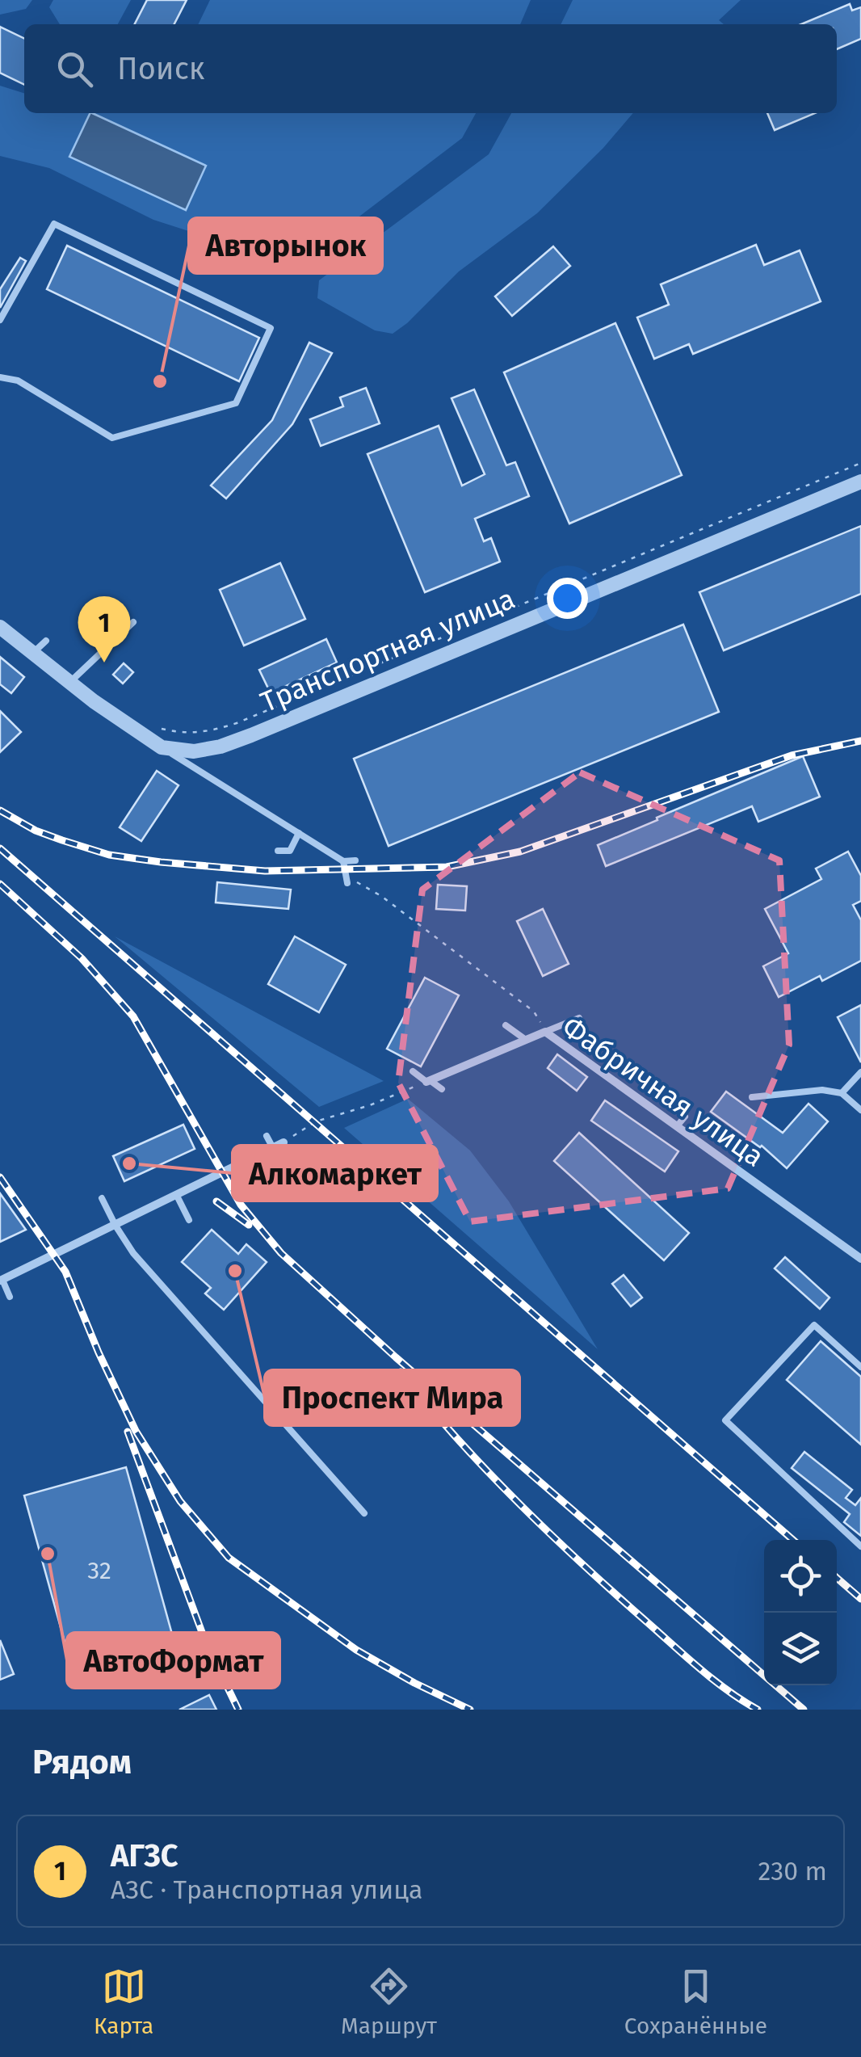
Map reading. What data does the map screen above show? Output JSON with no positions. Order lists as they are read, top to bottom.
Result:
{
  "streets": {
    "street": ["Транспортная улица", "Фабричная улица"]
  },
  "places": [
    "Авторынок",
    "Алкомаркет",
    "Проспект Мира",
    "АвтоФормат"
  ],
  "house_numbers": ["32"],
  "page": {
    "search": "Поиск",
    "pins": "1",
    "heading": "Рядом",
    "list": [
      {
        "mark": "1",
        "name": "АГЗС",
        "note": "АЗС · Транспортная улица",
        "value": "230 m"
      }
    ],
    "nav": ["Карта", "Маршрут", "Сохранённые"]
  }
}
